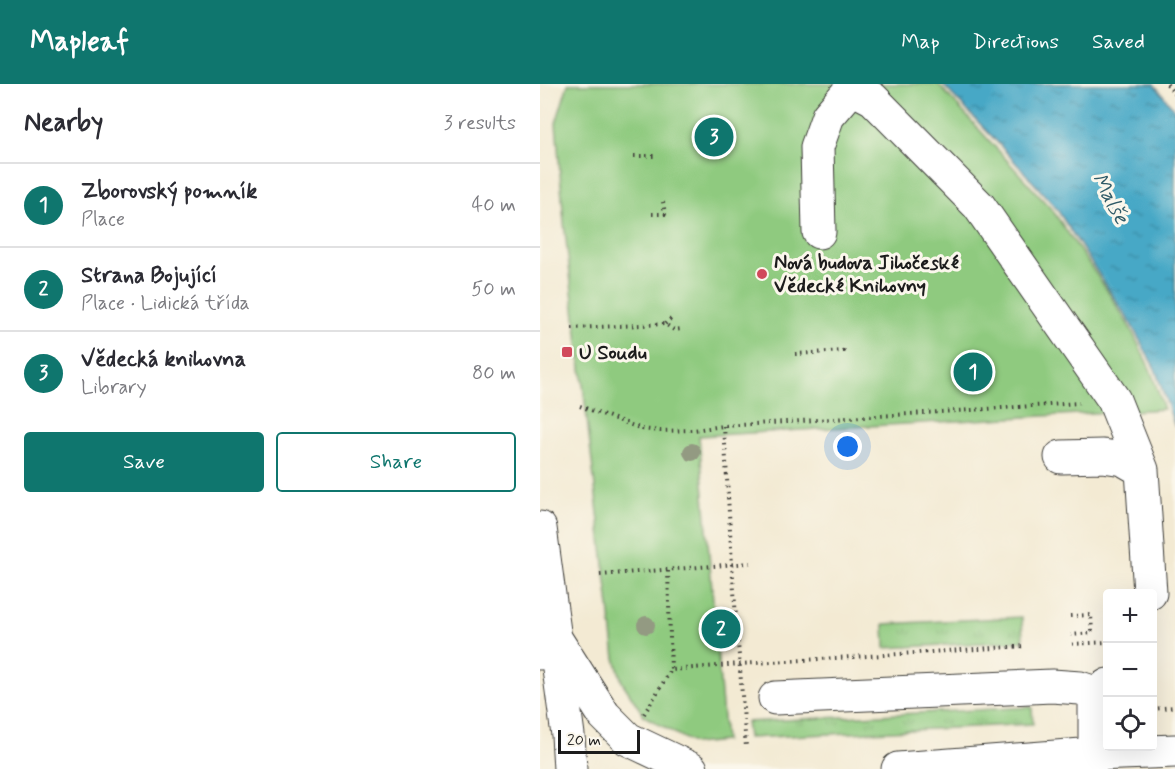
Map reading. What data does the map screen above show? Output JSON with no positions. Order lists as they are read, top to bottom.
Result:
{
  "water": ["Malše"],
  "places": {
    "other": ["Nová budova Jihočeské Vědecké Knihovny"],
    "transit": ["U Soudu"]
  },
  "scale_bar": "20 m",
  "page": {
    "header": "Mapleaf",
    "nav": ["Map", "Directions", "Saved"],
    "heading": ["Nearby", "3 results"],
    "pins": ["3", "1", "2"],
    "list": [
      {
        "mark": "1",
        "name": "Zborovský pomník",
        "note": "Place",
        "value": "40 m"
      },
      {
        "mark": "2",
        "name": "Strana Bojující",
        "note": "Place · Lidická třída",
        "value": "50 m"
      },
      {
        "mark": "3",
        "name": "Vědecká knihovna",
        "note": "Library",
        "value": "80 m"
      }
    ],
    "buttons": ["Save", "Share"],
    "map_buttons": ["+", "−"],
    "scale": "20 m"
  }
}
